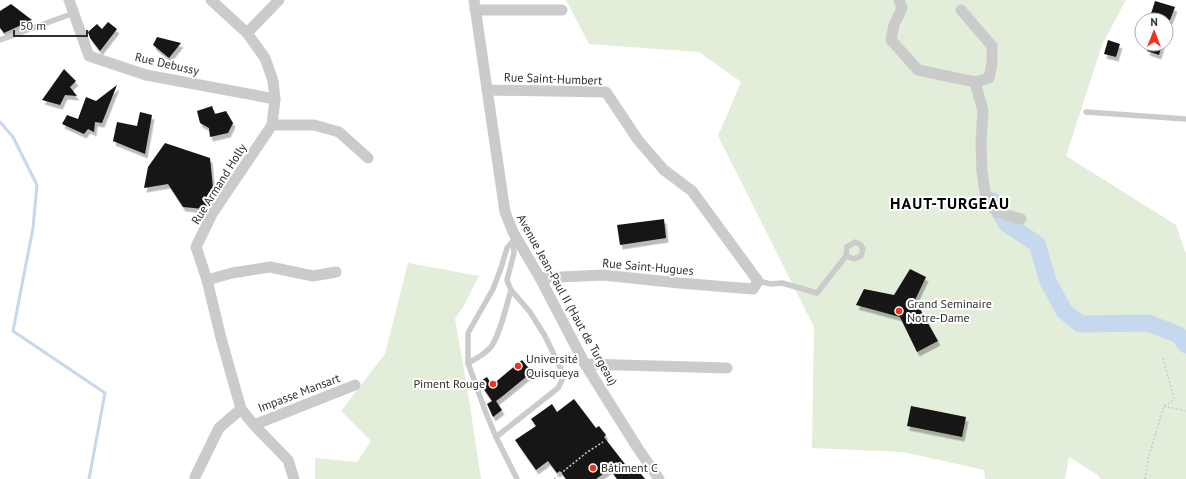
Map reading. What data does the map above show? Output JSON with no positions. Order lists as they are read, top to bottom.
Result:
{
  "streets": {
    "street": [
      "Rue Debussy",
      "Rue Saint-Humbert",
      "Rue Armand Holly",
      "Rue Saint-Hugues",
      "Avenue Jean-Paul II (Haut de Turgeau)",
      "Impasse Mansart"
    ]
  },
  "crossings": [
    ["Rue Debussy", "Rue Armand Holly"],
    ["Rue Saint-Humbert", "Rue Saint-Hugues"],
    ["Rue Saint-Humbert", "Avenue Jean-Paul II (Haut de Turgeau)"],
    ["Rue Armand Holly", "Impasse Mansart"],
    ["Rue Saint-Hugues", "Avenue Jean-Paul II (Haut de Turgeau)"]
  ],
  "districts": ["HAUT-TURGEAU"],
  "places": [
    "Grand Seminaire Notre-Dame",
    "Université Quisqueya",
    "Piment Rouge",
    "Bâtiment C"
  ],
  "scale_bar": "50 m",
  "north": "top"
}
